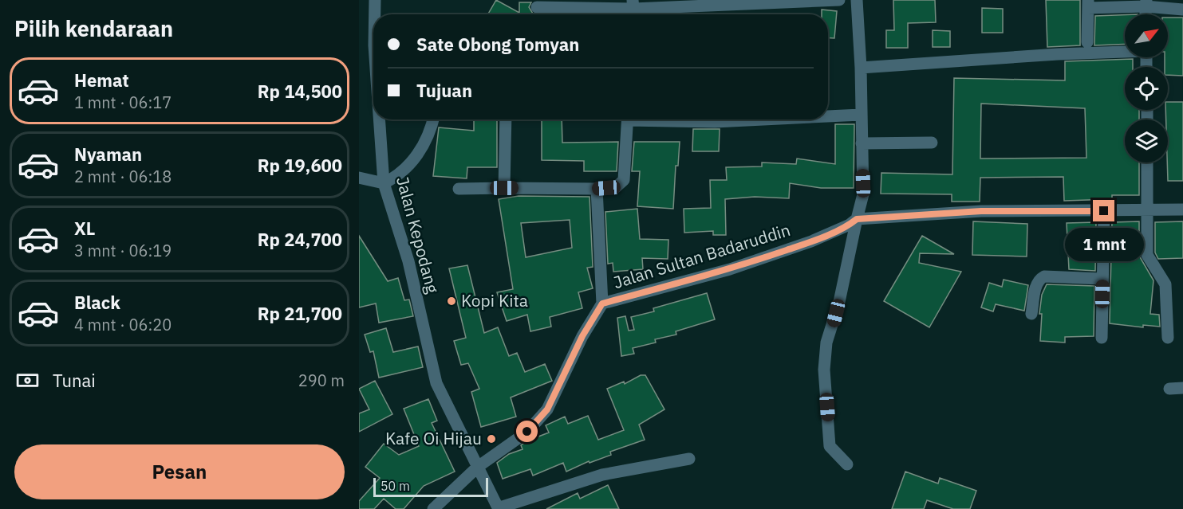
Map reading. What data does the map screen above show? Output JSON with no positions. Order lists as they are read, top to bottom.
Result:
{
  "streets": {
    "street": ["Jalan Kepodang", "Jalan Sultan Badaruddin"]
  },
  "crossings": [
    ["Jalan Kepodang", "Jalan Sultan Badaruddin"]
  ],
  "places": ["Kopi Kita", "Kafe Oi Hijau"],
  "scale_bar": "50 m",
  "north": "top right",
  "page": {
    "heading": "Pilih kendaraan",
    "banner": ["Sate Obong Tomyan", "Tujuan"],
    "list": [
      {
        "name": "Hemat",
        "note": "1 mnt · 06:17",
        "value": "Rp 14,500"
      },
      {
        "name": "Nyaman",
        "note": "2 mnt · 06:18",
        "value": "Rp 19,600"
      },
      {
        "name": "XL",
        "note": "3 mnt · 06:19",
        "value": "Rp 24,700"
      },
      {
        "name": "Black",
        "note": "4 mnt · 06:20",
        "value": "Rp 21,700"
      }
    ],
    "bubble": "1 mnt",
    "pay": ["Tunai", "290 m"],
    "buttons": "Pesan",
    "scale": "50 m"
  }
}
